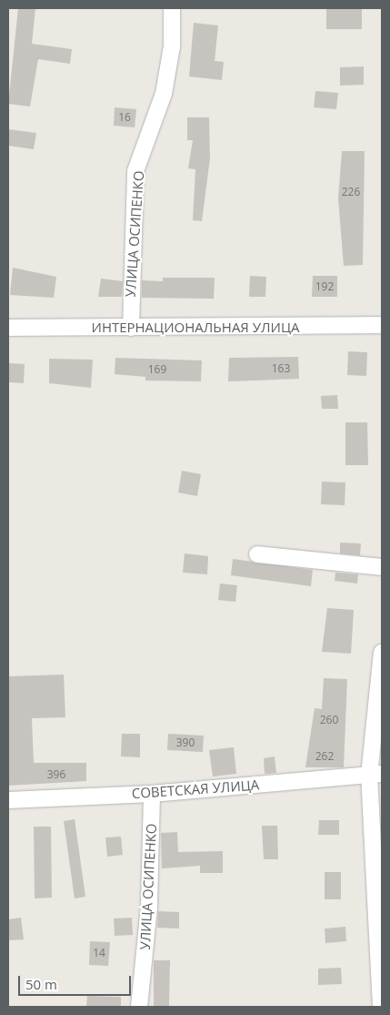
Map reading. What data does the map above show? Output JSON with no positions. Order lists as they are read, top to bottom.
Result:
{
  "streets": {
    "street": ["УЛИЦА ОСИПЕНКО", "ИНТЕРНАЦИОНАЛЬНАЯ УЛИЦА", "СОВЕТСКАЯ УЛИЦА"]
  },
  "crossings": [
    ["УЛИЦА ОСИПЕНКО", "ИНТЕРНАЦИОНАЛЬНАЯ УЛИЦА"],
    ["УЛИЦА ОСИПЕНКО", "СОВЕТСКАЯ УЛИЦА"]
  ],
  "house_numbers": [
    "16",
    "226",
    "192",
    "163",
    "169",
    "260",
    "390",
    "262",
    "396",
    "14"
  ],
  "scale_bar": "50 m"
}
